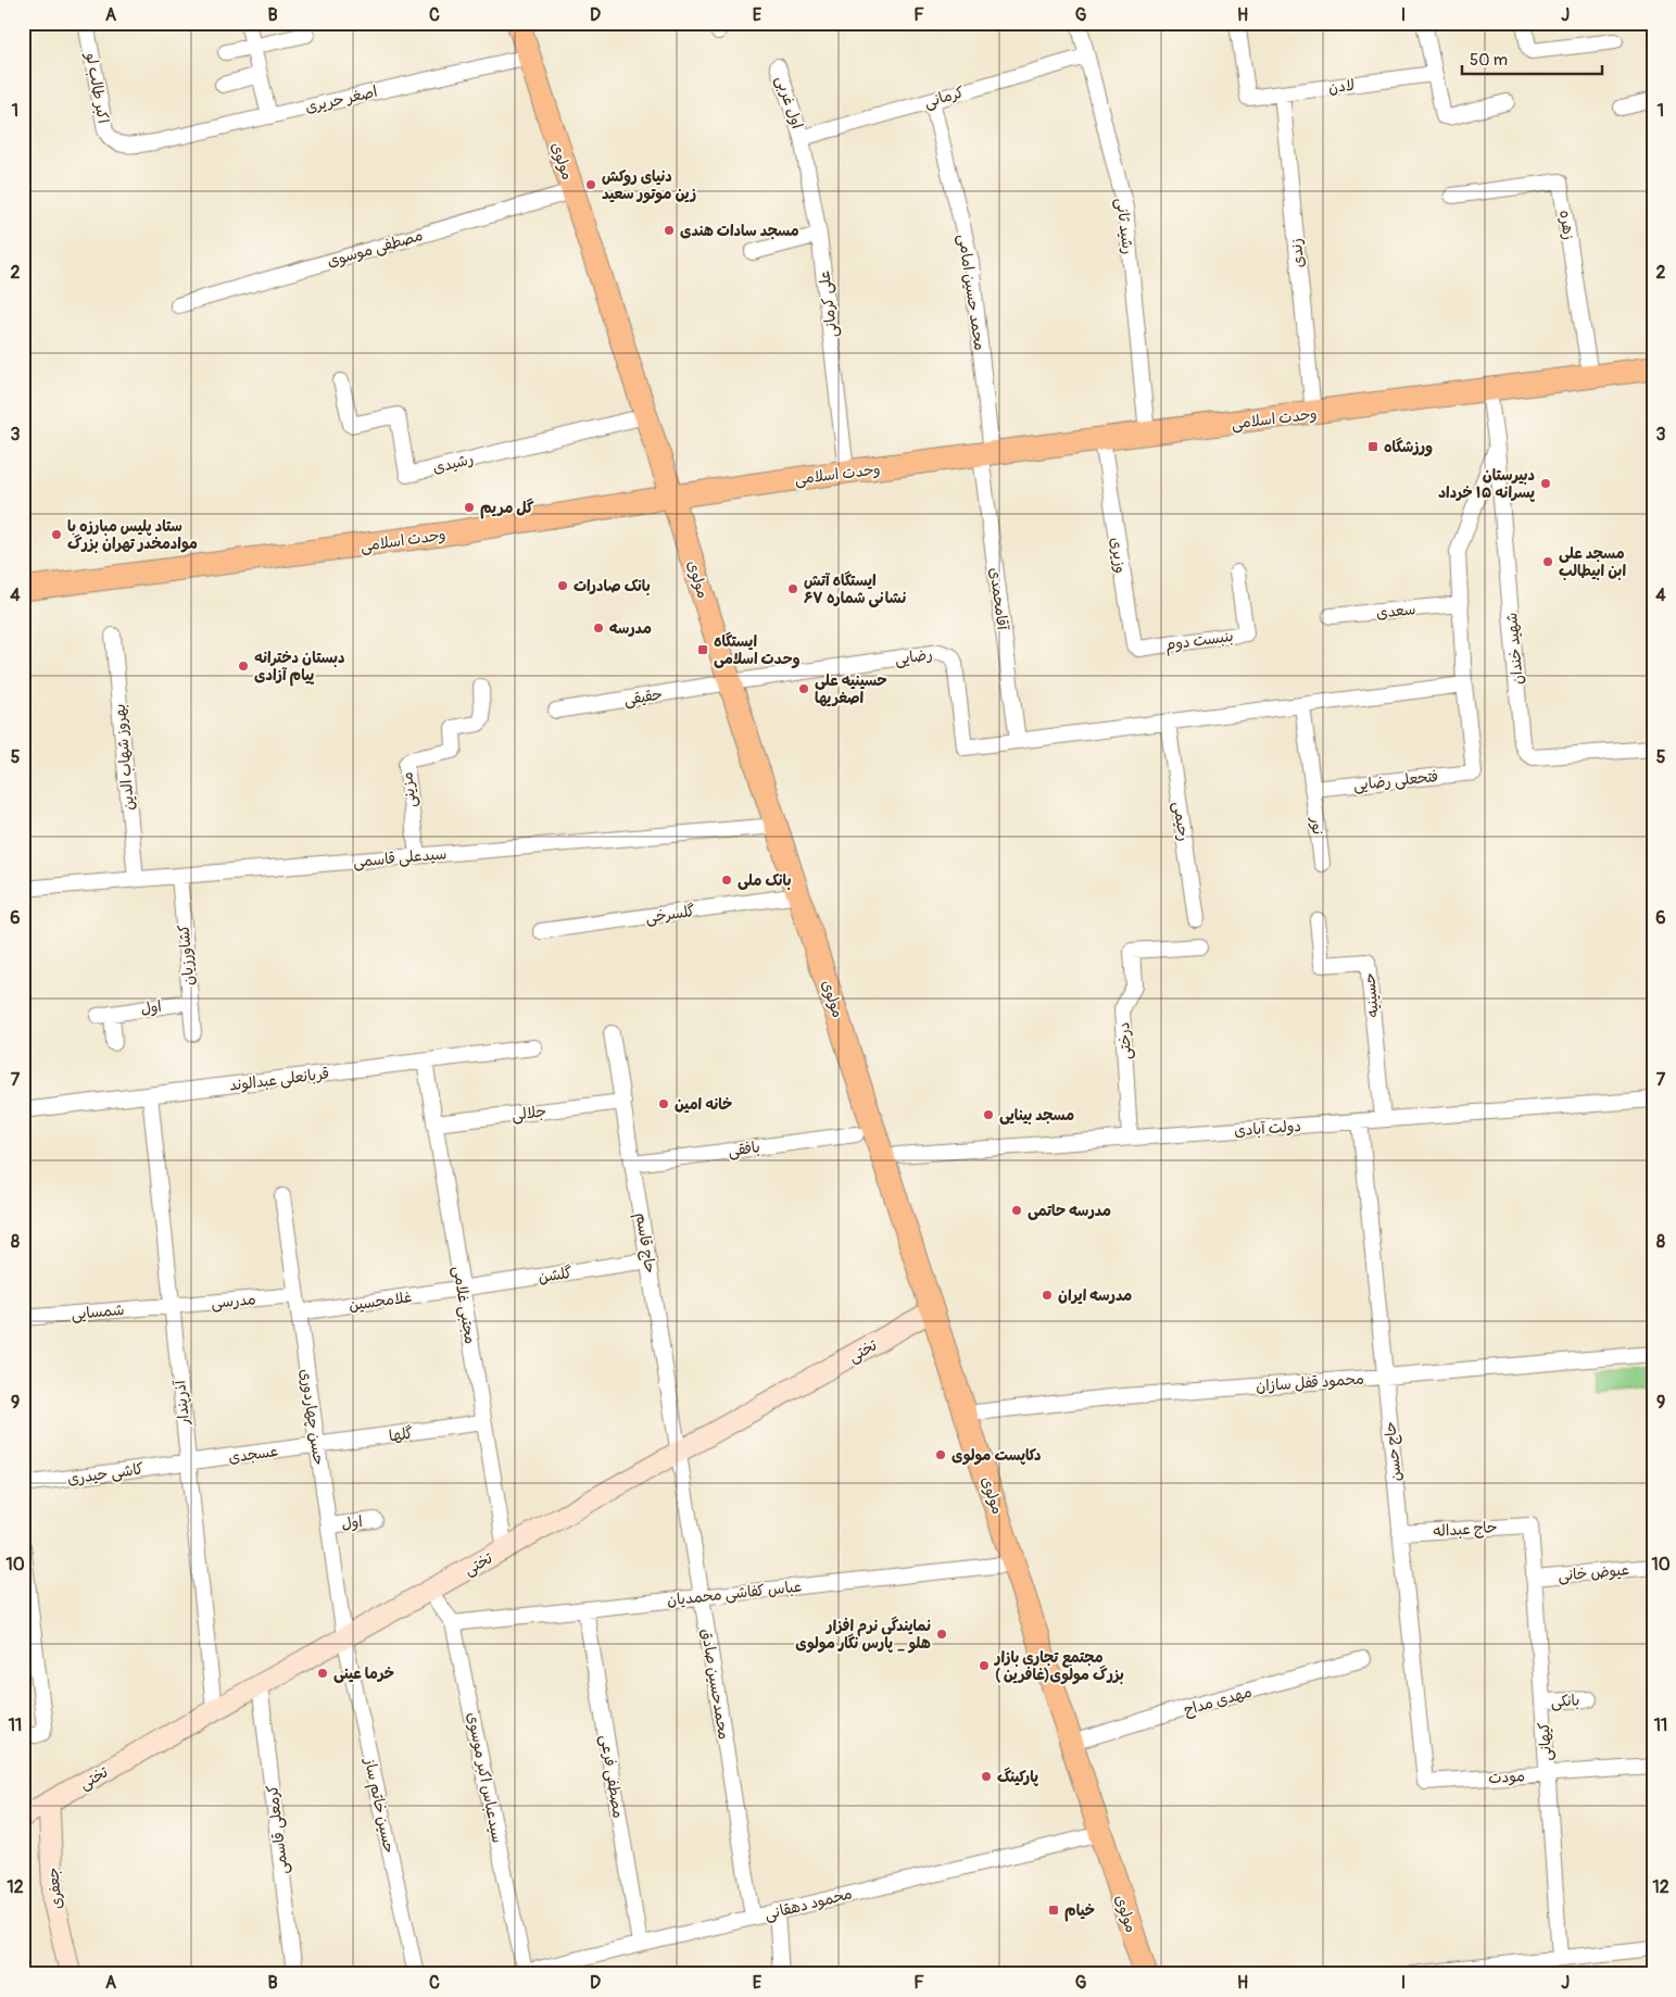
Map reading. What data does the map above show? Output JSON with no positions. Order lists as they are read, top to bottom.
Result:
{
  "streets": {
    "main road": [
      "مولوی",
      "وحدت اسلامی",
      "تختی",
      "جعفری"
    ],
    "street": [
      "لادن",
      "اکبر طالب لو",
      "کرمانی",
      "اصغر حریری",
      "اول غربی",
      "زهره",
      "رشید ثانی",
      "مصطفی موسوی",
      "زندی",
      "محمد حسین امامی",
      "علی کرمانی",
      "رشیدی",
      "وزیری",
      "آقامحمدی",
      "سعدی",
      "بنبست دوم",
      "شهید خندان",
      "رضایی",
      "حقیقی",
      "بهروز شهاب الدین",
      "فتحعلی رضایی",
      "مزینی",
      "رحیمی",
      "نور",
      "سیدعلی قاسمی",
      "گلسرخی",
      "کشاورزیان",
      "حسینیه",
      "اول",
      "درختی",
      "قربانعلی عبدالوند",
      "جلالی",
      "دولت آبادی",
      "بافقی",
      "حاج قاسم",
      "گلشن",
      "مدرسی",
      "غلامحسین",
      "مجتبی غلامی",
      "شمسایی",
      "محمود قفل سازان",
      "آذرپندار",
      "حسن چهاردوری",
      "گلها",
      "حاج حسن",
      "عسجدی",
      "کاشی حیدری",
      "حاج عبداله",
      "عیوض خانی",
      "عباس کفاشی محمدیان",
      "محمدحسین صادق",
      "مهدی مداح",
      "بانکی",
      "کیهانی",
      "مصطفی فرعی",
      "مودت",
      "سیدعباس اکبر موسوی",
      "حسین خاتم ساز",
      "کرمعلی قاسمی",
      "محمود دهقانی"
    ]
  },
  "crossings": [
    ["لادن", "زندی"],
    ["اکبر طالب لو", "اصغر حریری"],
    ["کرمانی", "اول غربی"],
    ["کرمانی", "رشید ثانی"],
    ["کرمانی", "محمد حسین امامی"],
    ["کرمانی", "علی کرمانی"],
    ["اصغر حریری", "مولوی"],
    ["اول غربی", "علی کرمانی"],
    ["مولوی", "مصطفی موسوی"],
    ["مولوی", "وحدت اسلامی"],
    ["مولوی", "رشیدی"],
    ["مولوی", "رضایی"],
    ["مولوی", "حقیقی"],
    ["مولوی", "سیدعلی قاسمی"],
    ["مولوی", "گلسرخی"],
    ["مولوی", "دولت آبادی"],
    ["مولوی", "تختی"],
    ["مولوی", "محمود قفل سازان"],
    ["مولوی", "عباس کفاشی محمدیان"],
    ["مولوی", "مهدی مداح"],
    ["مولوی", "محمود دهقانی"],
    ["زهره", "وحدت اسلامی"],
    ["رشید ثانی", "وحدت اسلامی"],
    ["زندی", "وحدت اسلامی"],
    ["محمد حسین امامی", "وحدت اسلامی"],
    ["محمد حسین امامی", "آقامحمدی"],
    ["علی کرمانی", "وحدت اسلامی"],
    ["وحدت اسلامی", "وزیری"],
    ["وحدت اسلامی", "آقامحمدی"],
    ["وحدت اسلامی", "شهید خندان"],
    ["وزیری", "بنبست دوم"],
    ["آقامحمدی", "رضایی"],
    ["سعدی", "فتحعلی رضایی"],
    ["شهید خندان", "فتحعلی رضایی"],
    ["رضایی", "حقیقی"],
    ["بهروز شهاب الدین", "سیدعلی قاسمی"],
    ["فتحعلی رضایی", "نور"],
    ["مزینی", "سیدعلی قاسمی"],
    ["سیدعلی قاسمی", "کشاورزیان"],
    ["کشاورزیان", "اول"],
    ["حسینیه", "دولت آبادی"],
    ["اول", "حسن چهاردوری"],
    ["درختی", "دولت آبادی"],
    ["قربانعلی عبدالوند", "مجتبی غلامی"],
    ["قربانعلی عبدالوند", "آذرپندار"],
    ["جلالی", "حاج قاسم"],
    ["جلالی", "مجتبی غلامی"],
    ["دولت آبادی", "حاج حسن"],
    ["بافقی", "حاج قاسم"],
    ["حاج قاسم", "گلشن"],
    ["حاج قاسم", "تختی"],
    ["حاج قاسم", "محمدحسین صادق"],
    ["گلشن", "غلامحسین"],
    ["گلشن", "مجتبی غلامی"],
    ["مدرسی", "شمسایی"],
    ["مدرسی", "آذرپندار"],
    ["مدرسی", "حسن چهاردوری"],
    ["غلامحسین", "مجتبی غلامی"],
    ["غلامحسین", "حسن چهاردوری"],
    ["مجتبی غلامی", "تختی"],
    ["مجتبی غلامی", "گلها"],
    ["شمسایی", "آذرپندار"],
    ["تختی", "آذرپندار"],
    ["تختی", "حسن چهاردوری"],
    ["تختی", "محمدحسین صادق"],
    ["تختی", "سیدعباس اکبر موسوی"],
    ["تختی", "حسین خاتم ساز"],
    ["تختی", "کرمعلی قاسمی"],
    ["تختی", "جعفری"],
    ["محمود قفل سازان", "حاج حسن"],
    ["آذرپندار", "عسجدی"],
    ["آذرپندار", "کاشی حیدری"],
    ["حسن چهاردوری", "گلها"],
    ["حسن چهاردوری", "عسجدی"],
    ["حسن چهاردوری", "حسین خاتم ساز"],
    ["گلها", "عسجدی"],
    ["حاج حسن", "حاج عبداله"],
    ["حاج حسن", "مودت"],
    ["عسجدی", "کاشی حیدری"],
    ["حاج عبداله", "کیهانی"],
    ["عیوض خانی", "کیهانی"],
    ["عباس کفاشی محمدیان", "محمدحسین صادق"],
    ["عباس کفاشی محمدیان", "مصطفی فرعی"],
    ["عباس کفاشی محمدیان", "سیدعباس اکبر موسوی"],
    ["محمدحسین صادق", "محمود دهقانی"],
    ["بانکی", "کیهانی"],
    ["کیهانی", "مودت"],
    ["مصطفی فرعی", "محمود دهقانی"],
    ["سیدعباس اکبر موسوی", "محمود دهقانی"]
  ],
  "places": {
    "other": [
      "دنیای روکش زین موتور سعید",
      "مسجد سادات هندی",
      "دبیرستان پسرانه ۱۵ خرداد",
      "گل مریم",
      "ستاد پلیس مبارزه با موادمخدر تهران بزرگ",
      "مسجد علی ابن ابیطالب",
      "بانک صادرات",
      "ایستگاه آتش نشانی شماره ۶۷",
      "مدرسه",
      "دبستان دخترانه پیام آزادی",
      "حسینیه علی اصغریها",
      "بانک ملی",
      "خانه امین",
      "مسجد بینایی",
      "مدرسه حاتمی",
      "مدرسه ایران",
      "دکاپست مولوی",
      "نمایندگی نرم افزار هلو _ پارس نگار مولوی",
      "مجتمع تجاری بازار بزرگ مولوی(غافرین )",
      "خرما عینی",
      "پارکینگ"
    ],
    "transit": ["ورزشگاه", "ایستگاه وحدت اسلامی", "خیام"]
  },
  "scale_bar": "50 m",
  "grid": {
    "columns": [
      "A",
      "B",
      "C",
      "D",
      "E",
      "F",
      "G",
      "H",
      "I",
      "J"
    ],
    "rows": [
      "1",
      "2",
      "3",
      "4",
      "5",
      "6",
      "7",
      "8",
      "9",
      "10",
      "11",
      "12"
    ]
  }
}
